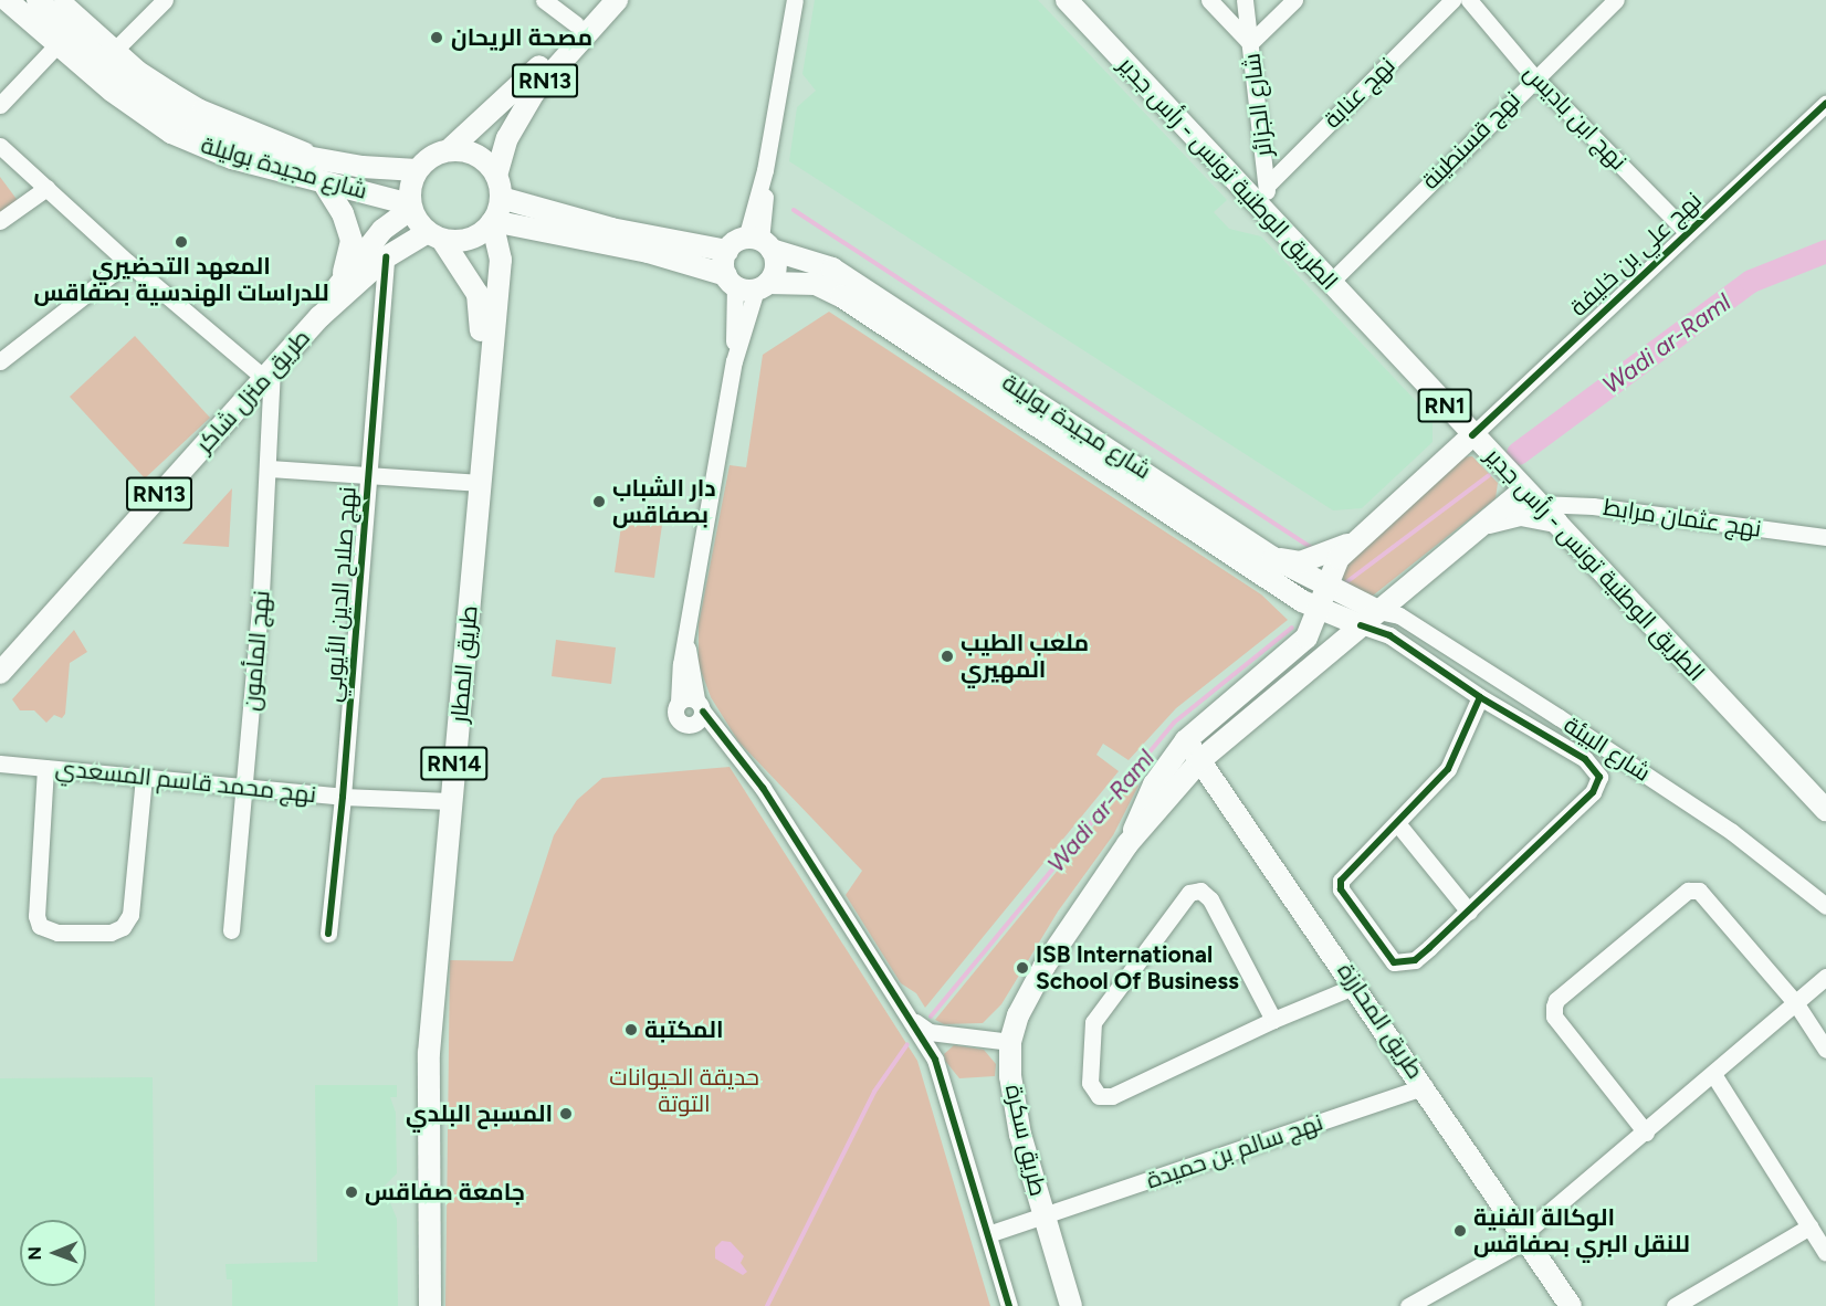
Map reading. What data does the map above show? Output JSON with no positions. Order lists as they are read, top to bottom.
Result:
{
  "streets": {
    "main road": [
      "RN13",
      "شارع مجيدة بوليلة",
      "الطريق الوطنية تونس - رأس جدير",
      "طريق منزل شاكر",
      "RN1",
      "طريق المطار",
      "RN14",
      "طريق المحارزة",
      "طريق سكرة"
    ],
    "street": [
      "نهج عنابة",
      "شارع الجزائر",
      "نهج ابن باديس",
      "نهج قسنطينة",
      "نهج علي بن خليفة",
      "نهج عثمان مرابط",
      "نهج صلاح الدين الأيوبي",
      "نهج المأمون",
      "شارع البيئة",
      "نهج محمد قاسم المسعدي",
      "نهج سالم بن حميدة"
    ]
  },
  "crossings": [
    ["RN13", "شارع مجيدة بوليلة"],
    ["RN13", "طريق منزل شاكر"],
    ["RN13", "طريق المطار"],
    ["نهج عنابة", "شارع الجزائر"],
    ["شارع الجزائر", "الطريق الوطنية تونس - رأس جدير"],
    ["نهج ابن باديس", "نهج قسنطينة"],
    ["نهج ابن باديس", "نهج علي بن خليفة"],
    ["نهج قسنطينة", "الطريق الوطنية تونس - رأس جدير"],
    ["شارع مجيدة بوليلة", "طريق منزل شاكر"],
    ["شارع مجيدة بوليلة", "طريق المطار"],
    ["شارع مجيدة بوليلة", "شارع البيئة"],
    ["الطريق الوطنية تونس - رأس جدير", "نهج علي بن خليفة"],
    ["الطريق الوطنية تونس - رأس جدير", "نهج عثمان مرابط"],
    ["طريق منزل شاكر", "نهج صلاح الدين الأيوبي"],
    ["طريق منزل شاكر", "نهج المأمون"],
    ["طريق منزل شاكر", "طريق المطار"],
    ["نهج صلاح الدين الأيوبي", "نهج محمد قاسم المسعدي"],
    ["نهج المأمون", "نهج محمد قاسم المسعدي"],
    ["طريق المطار", "نهج محمد قاسم المسعدي"],
    ["طريق المحارزة", "نهج سالم بن حميدة"],
    ["طريق سكرة", "نهج سالم بن حميدة"]
  ],
  "water": ["Wadi ar-Raml"],
  "parks": ["حديقة الحيوانات التوتة"],
  "places": [
    "مصحة الريحان",
    "المعهد التحضيري للدراسات الهندسية بصفاقس",
    "دار الشباب بصفاقس",
    "ملعب الطيب المهيري",
    "ISB International School Of Business",
    "المكتبة",
    "المسبح البلدي",
    "جامعة صفاقس",
    "الوكالة الفنية للنقل البري بصفاقس"
  ],
  "north": "left"
}
